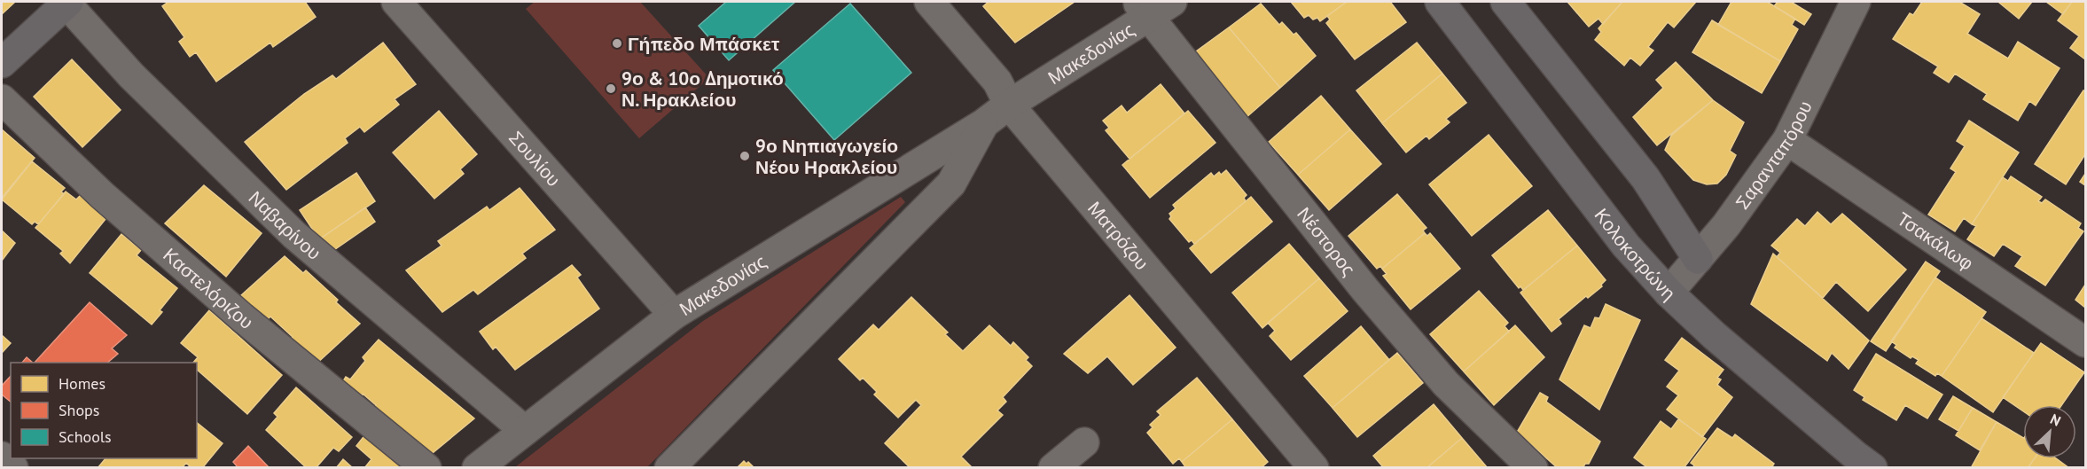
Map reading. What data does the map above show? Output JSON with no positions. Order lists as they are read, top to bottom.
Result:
{
  "streets": {
    "street": [
      "Μακεδονίας",
      "Σαρανταπόρου",
      "Σουλίου",
      "Ναβαρίνου",
      "Ματρόζου",
      "Τσακάλωφ",
      "Νέστορος",
      "Κολοκοτρώνη",
      "Καστελόριζου"
    ]
  },
  "crossings": [
    ["Μακεδονίας", "Σουλίου"],
    ["Μακεδονίας", "Ναβαρίνου"],
    ["Μακεδονίας", "Ματρόζου"],
    ["Μακεδονίας", "Νέστορος"],
    ["Σαρανταπόρου", "Τσακάλωφ"],
    ["Σαρανταπόρου", "Κολοκοτρώνη"]
  ],
  "places": ["Γήπεδο Μπάσκετ", "9ο & 10ο Δημοτικό Ν. Ηρακλείου", "9ο Νηπιαγωγείο Νέου Ηρακλείου"],
  "legend": ["Homes", "Shops", "Schools"],
  "north": "top right"
}
